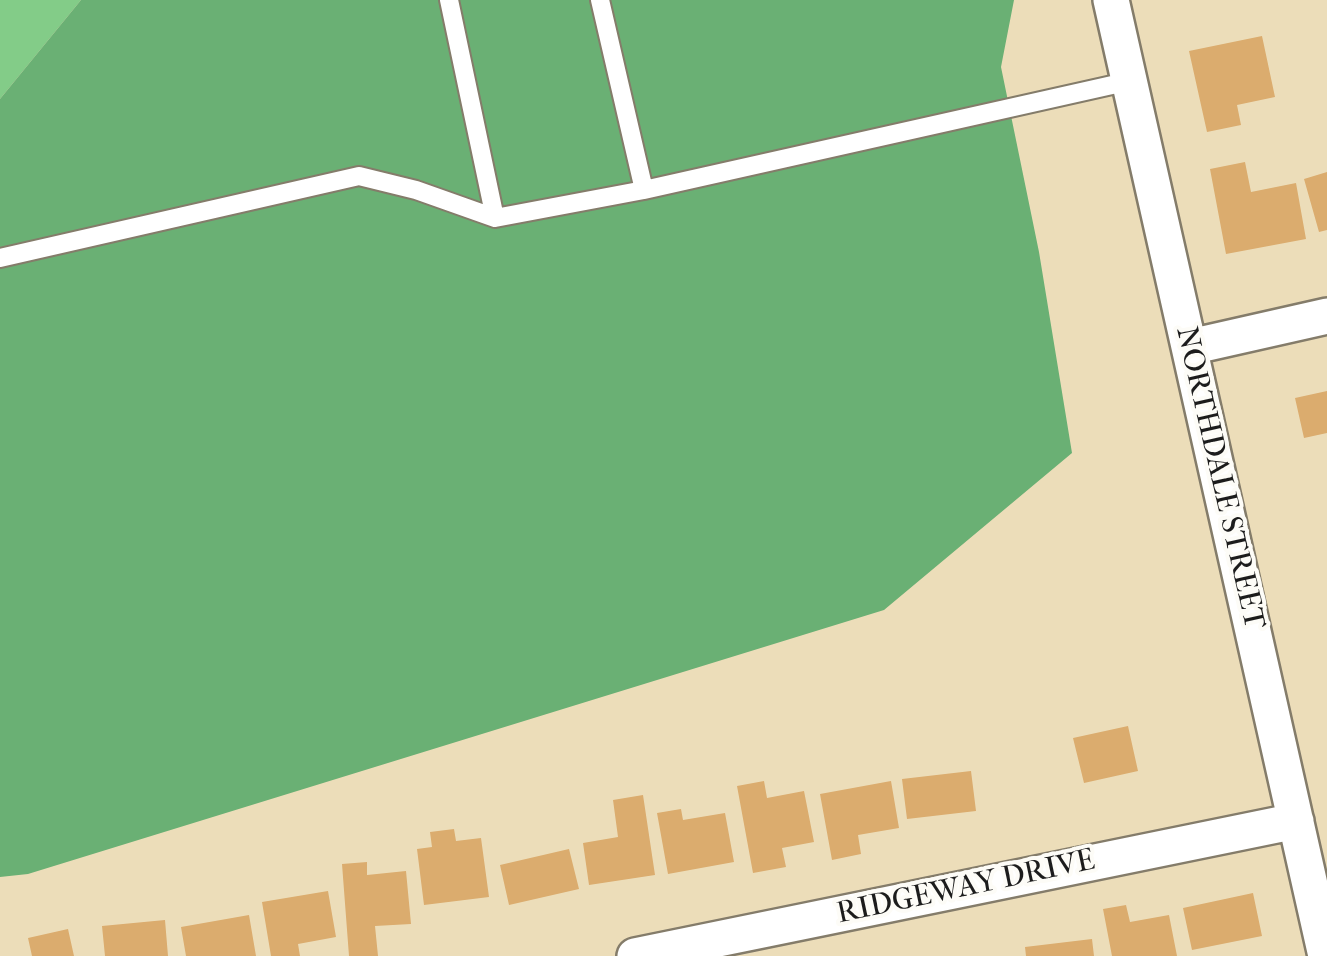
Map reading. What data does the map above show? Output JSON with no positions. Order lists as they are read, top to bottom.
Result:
{
  "streets": {
    "street": ["NORTHDALE STREET", "RIDGEWAY DRIVE"]
  },
  "crossings": [
    ["NORTHDALE STREET", "RIDGEWAY DRIVE"]
  ]
}
